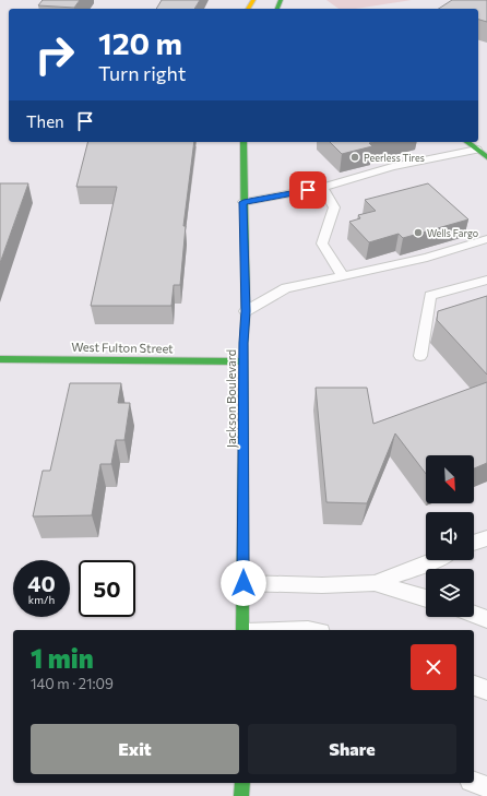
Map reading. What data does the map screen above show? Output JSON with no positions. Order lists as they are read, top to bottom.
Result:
{
  "streets": {
    "main road": ["West Fulton Street", "Jackson Boulevard"]
  },
  "crossings": [
    ["West Fulton Street", "Jackson Boulevard"]
  ],
  "places": ["Peerless Tires", "Wells Fargo"],
  "north": "bottom right",
  "page": {
    "turn": ["120 m", "Turn right"],
    "then": "Then",
    "speed": "40 km/h",
    "limit": "50",
    "heading": ["1 min", "140 m · 21:09"],
    "buttons": ["Exit", "Share"]
  }
}
